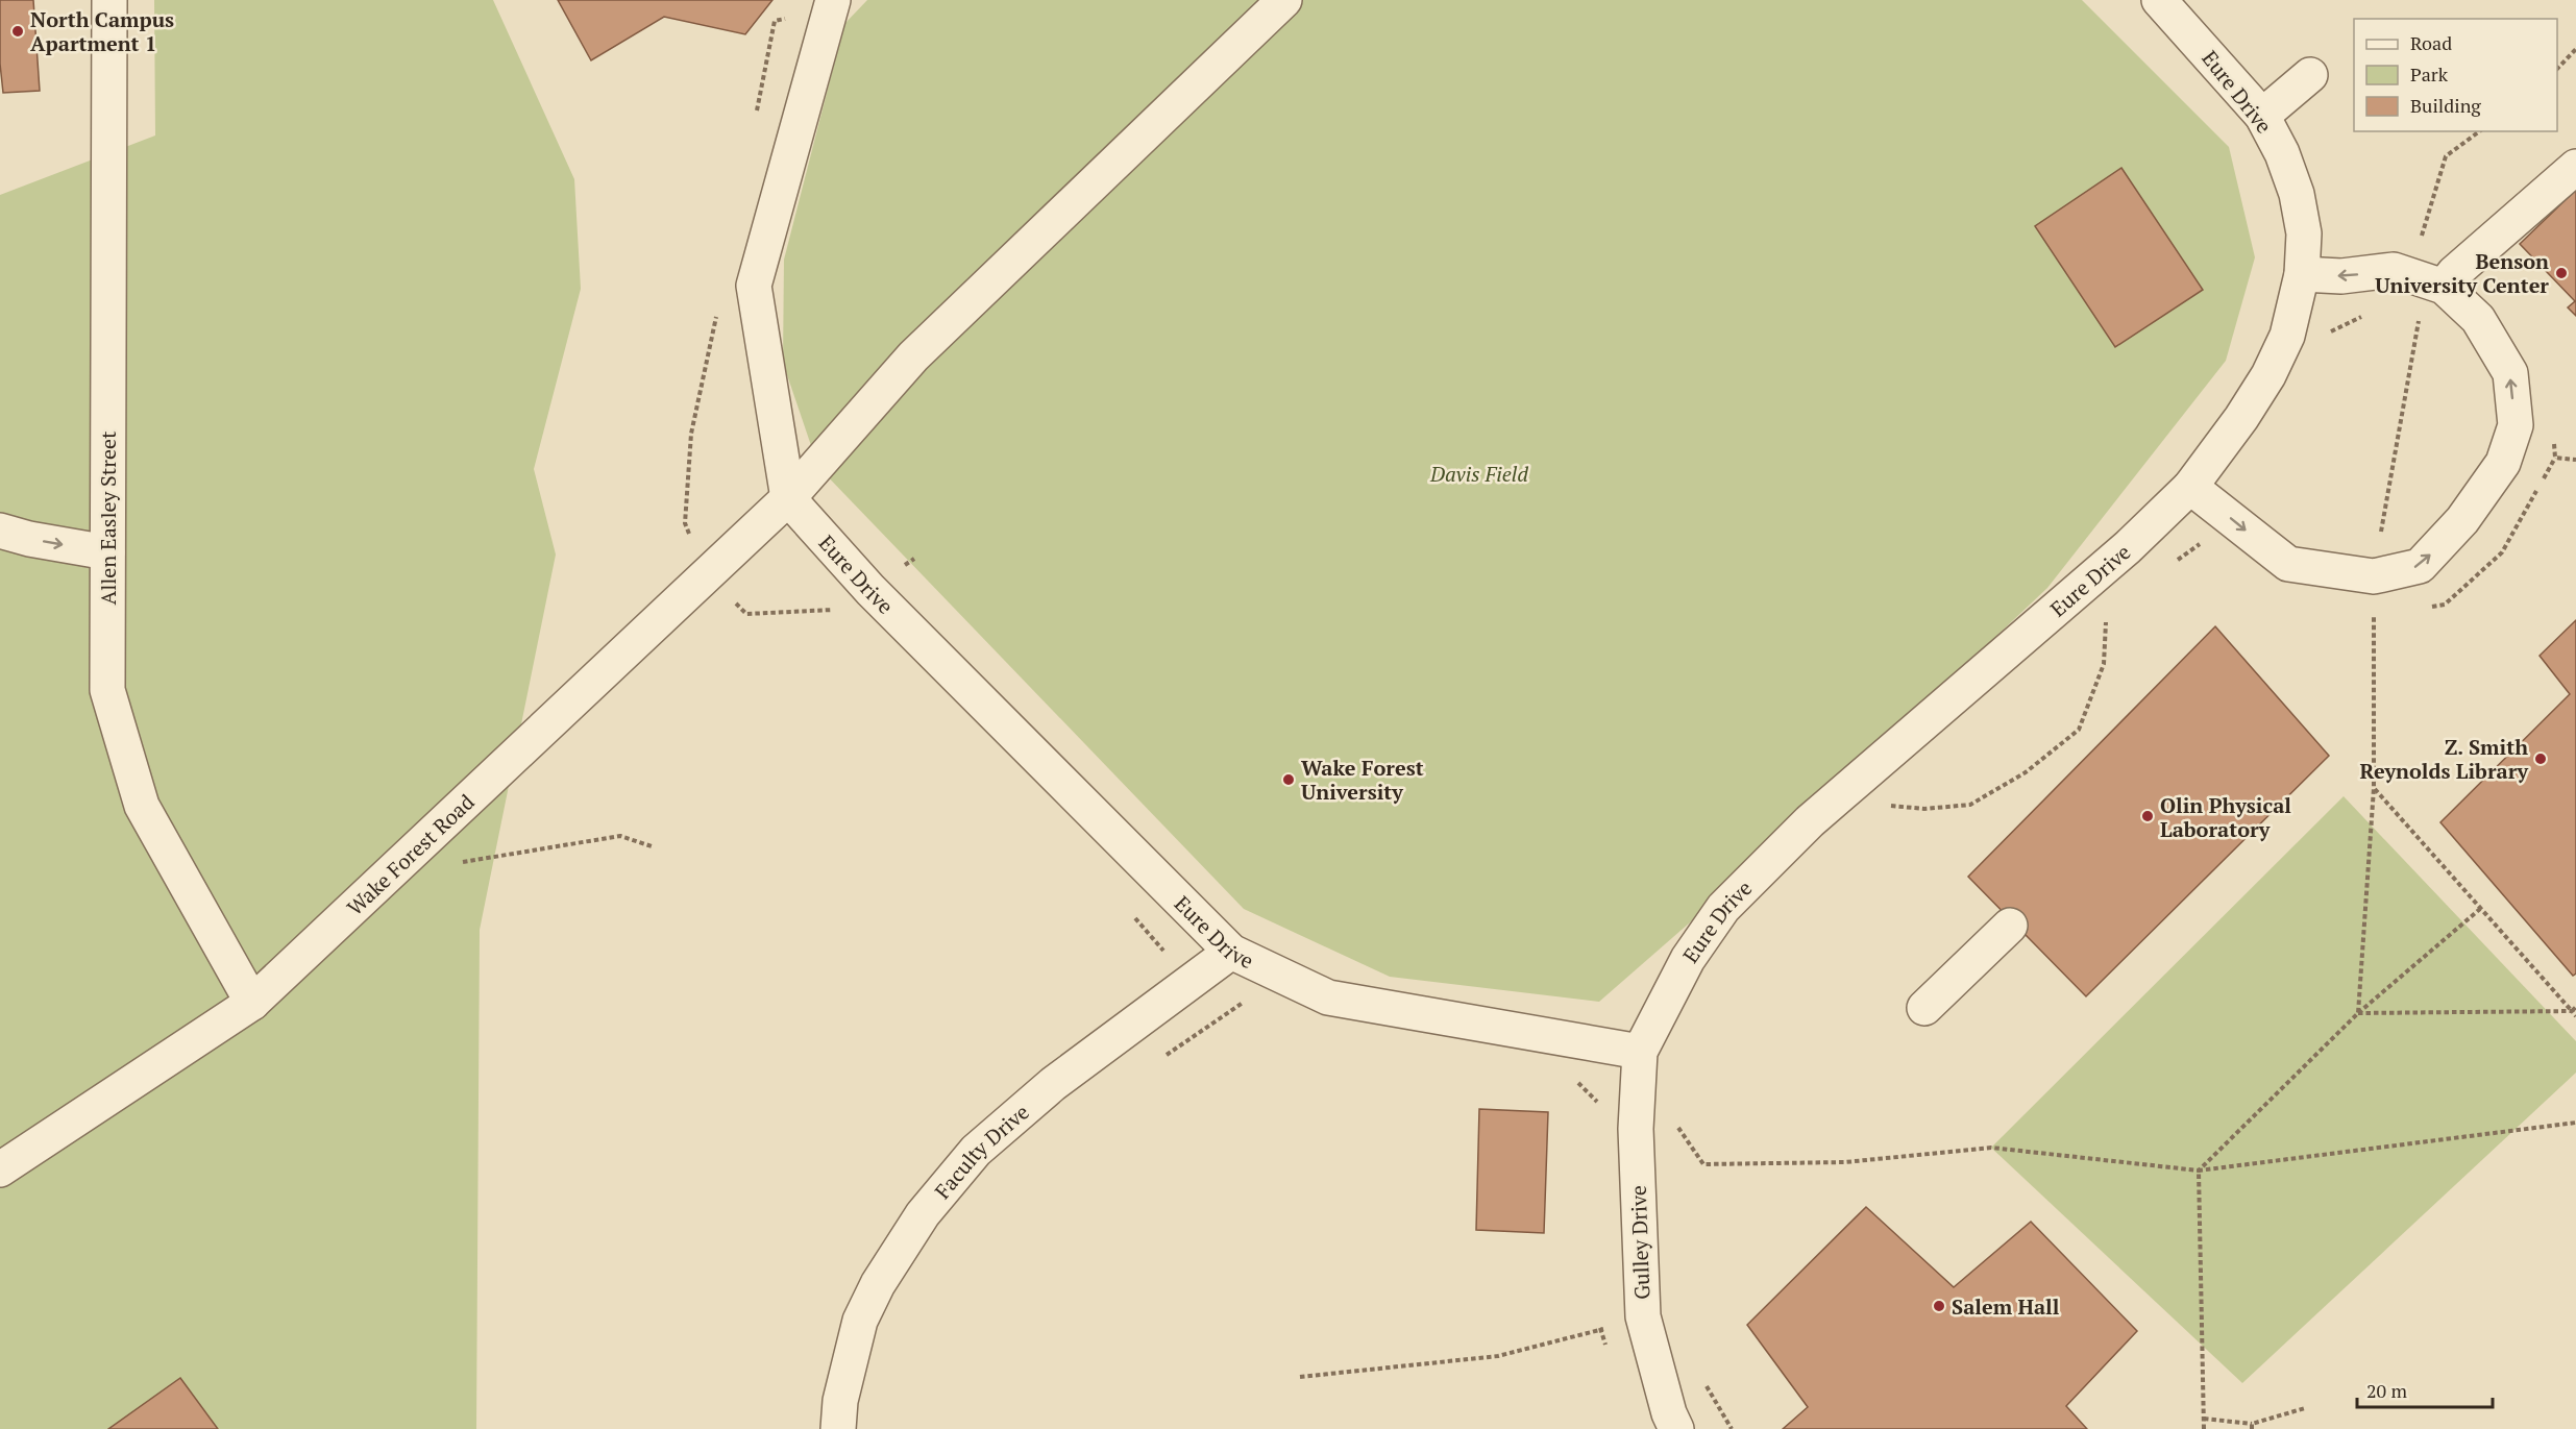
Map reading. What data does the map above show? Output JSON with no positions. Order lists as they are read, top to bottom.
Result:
{
  "streets": {
    "street": [
      "Eure Drive",
      "Allen Easley Street",
      "Wake Forest Road",
      "Faculty Drive",
      "Gulley Drive"
    ]
  },
  "crossings": [
    ["Eure Drive", "Wake Forest Road"],
    ["Eure Drive", "Faculty Drive"],
    ["Eure Drive", "Gulley Drive"],
    ["Allen Easley Street", "Wake Forest Road"]
  ],
  "parks": ["Davis Field"],
  "places": [
    "North Campus Apartment 1",
    "Benson University Center",
    "Z. Smith Reynolds Library",
    "Wake Forest University",
    "Olin Physical Laboratory",
    "Salem Hall"
  ],
  "legend": ["Road", "Park", "Building"],
  "scale_bar": "20 m"
}
